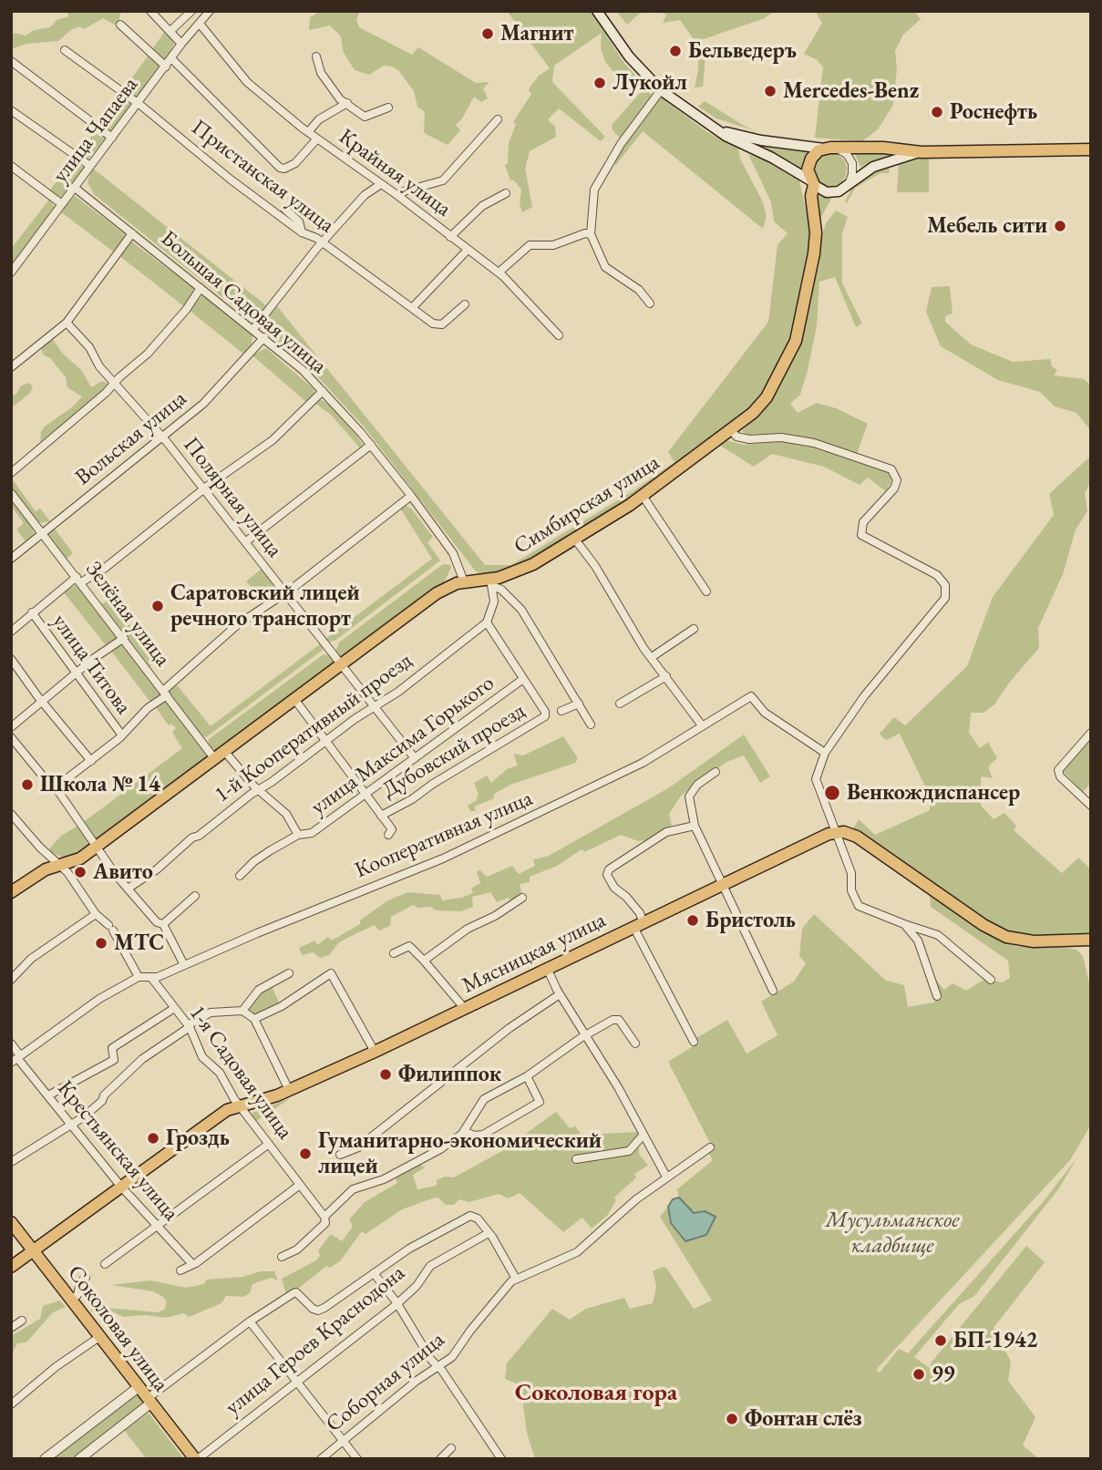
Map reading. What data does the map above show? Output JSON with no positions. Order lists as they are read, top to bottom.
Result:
{
  "streets": {
    "main road": ["Симбирская улица", "Мясницкая улица", "Соколовая улица"],
    "street": [
      "улица Чапаева",
      "Крайняя улица",
      "Пристанская улица",
      "Большая Садовая улица",
      "Вольская улица",
      "Полярная улица",
      "Зелёная улица",
      "улица Титова",
      "1-й Кооперативный проезд",
      "улица Максима Горького",
      "Дубовский проезд",
      "Кооперативная улица",
      "1-я Садовая улица",
      "Крестьянская улица",
      "улица Героев Краснодона",
      "Соборная улица"
    ]
  },
  "crossings": [
    ["улица Чапаева", "Крайняя улица"],
    ["улица Чапаева", "Пристанская улица"],
    ["улица Чапаева", "Большая Садовая улица"],
    ["Большая Садовая улица", "Вольская улица"],
    ["Большая Садовая улица", "Симбирская улица"],
    ["Вольская улица", "Полярная улица"],
    ["Вольская улица", "Зелёная улица"],
    ["Полярная улица", "Симбирская улица"],
    ["Полярная улица", "1-й Кооперативный проезд"],
    ["Полярная улица", "улица Максима Горького"],
    ["Симбирская улица", "Зелёная улица"],
    ["Зелёная улица", "1-й Кооперативный проезд"],
    ["Зелёная улица", "улица Максима Горького"],
    ["улица Максима Горького", "Дубовский проезд"],
    ["Кооперативная улица", "1-я Садовая улица"],
    ["Мясницкая улица", "1-я Садовая улица"],
    ["Мясницкая улица", "Крестьянская улица"],
    ["Мясницкая улица", "Соколовая улица"],
    ["Соколовая улица", "улица Героев Краснодона"]
  ],
  "districts": ["Соколовая гора"],
  "parks": ["Мусульманское кладбище"],
  "places": [
    "Магнит",
    "Бельведеръ",
    "Лукойл",
    "Mercedes-Benz",
    "Роснефть",
    "Мебель сити",
    "Саратовский лицей речного транспорт",
    "Школа № 14",
    "Венкождиспансер",
    "Авито",
    "Бристоль",
    "МТС",
    "Филиппок",
    "Гроздь",
    "Гуманитарно-экономический лицей",
    "БП-1942",
    "99",
    "Фонтан слёз"
  ]
}
